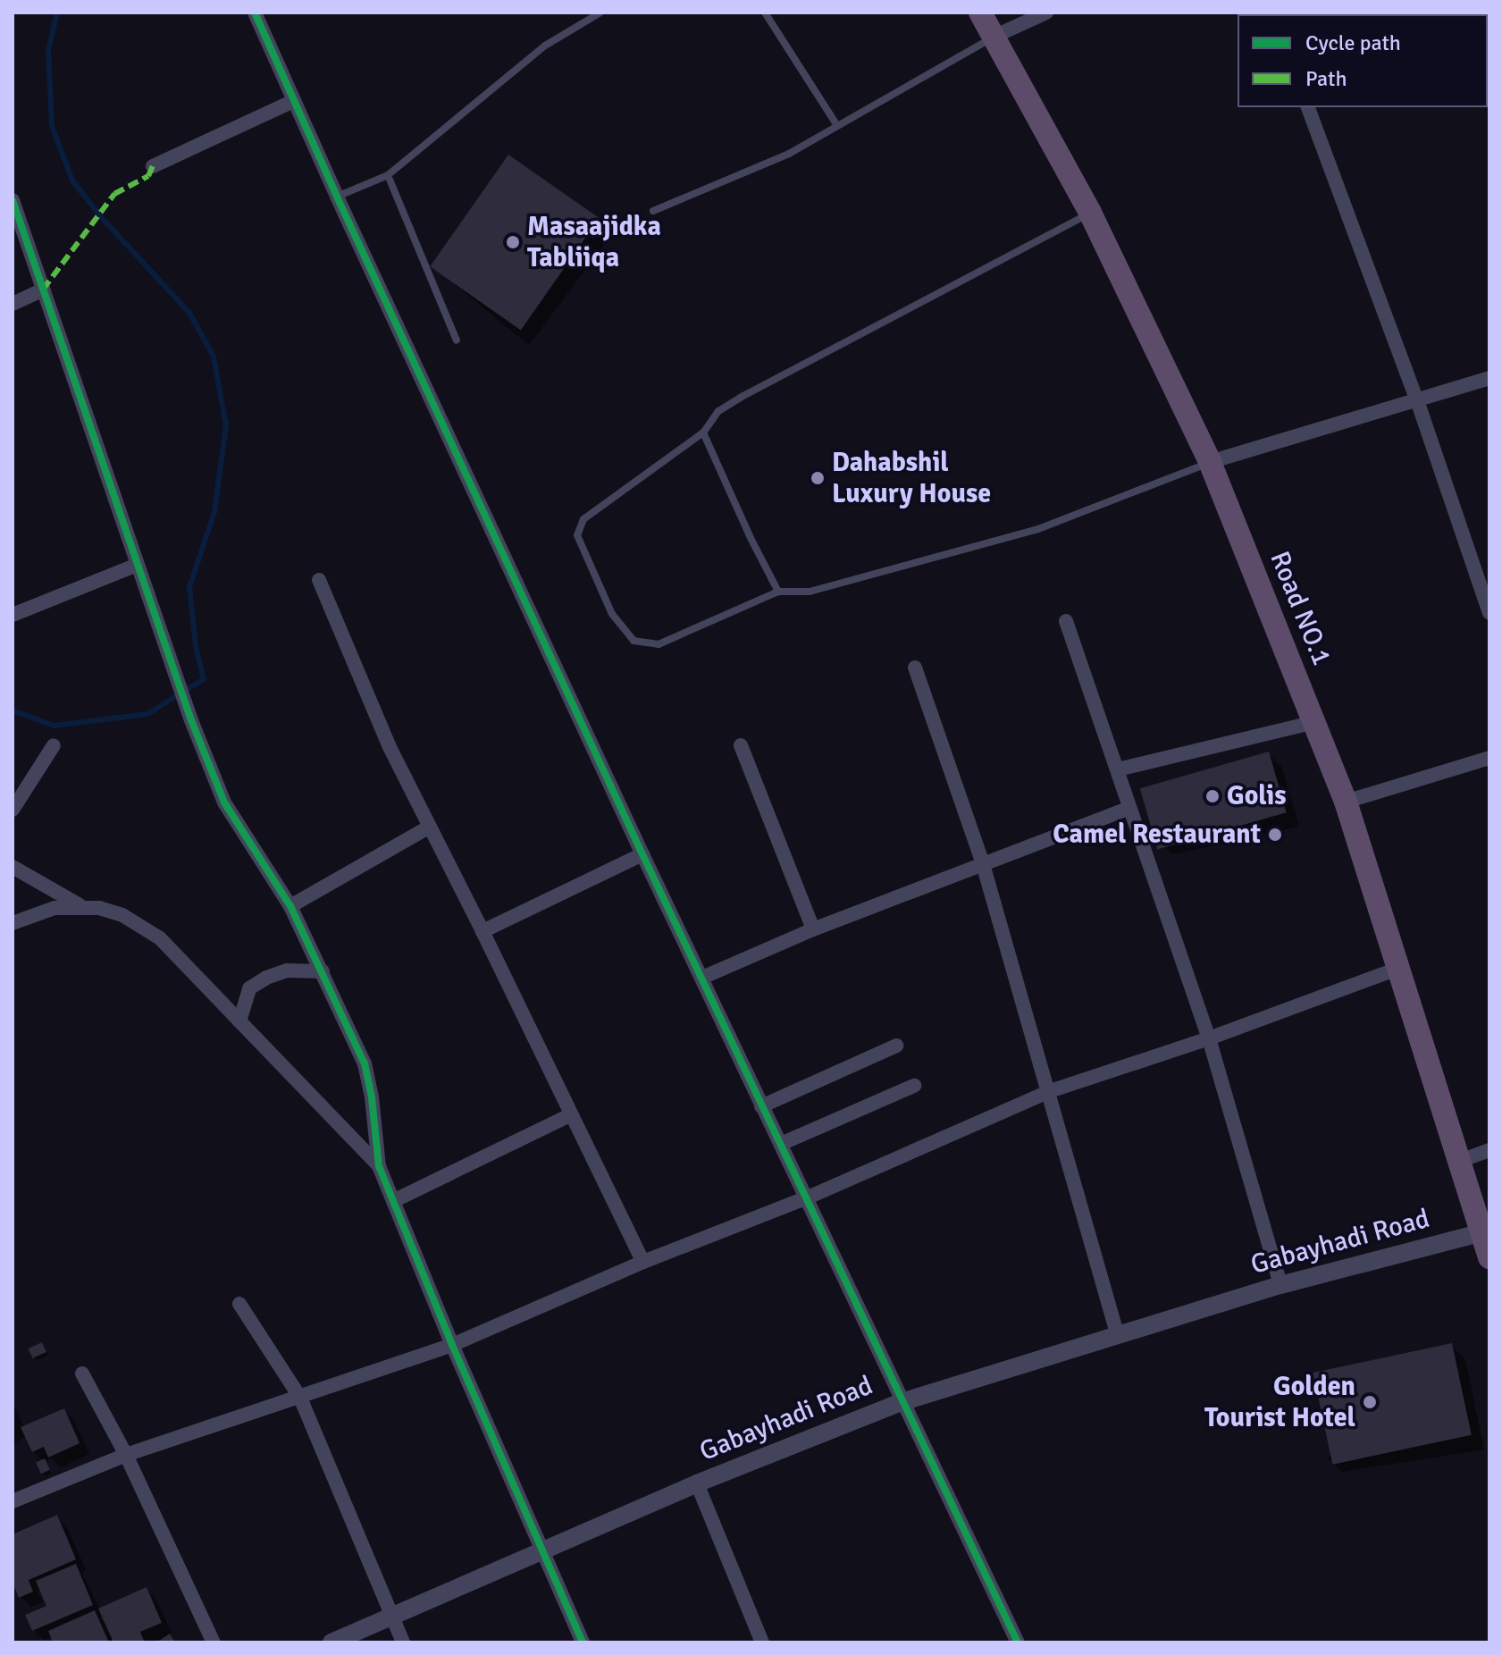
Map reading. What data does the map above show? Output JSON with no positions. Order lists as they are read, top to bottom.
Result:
{
  "streets": {
    "highway": ["Road NO.1"],
    "street": ["Gabayhadi Road"]
  },
  "crossings": [
    ["Road NO.1", "Gabayhadi Road"]
  ],
  "places": [
    "Masaajidka Tabliiqa",
    "Dahabshil Luxury House",
    "Golis",
    "Camel Restaurant",
    "Golden Tourist Hotel"
  ],
  "legend": ["Cycle path", "Path"]
}
